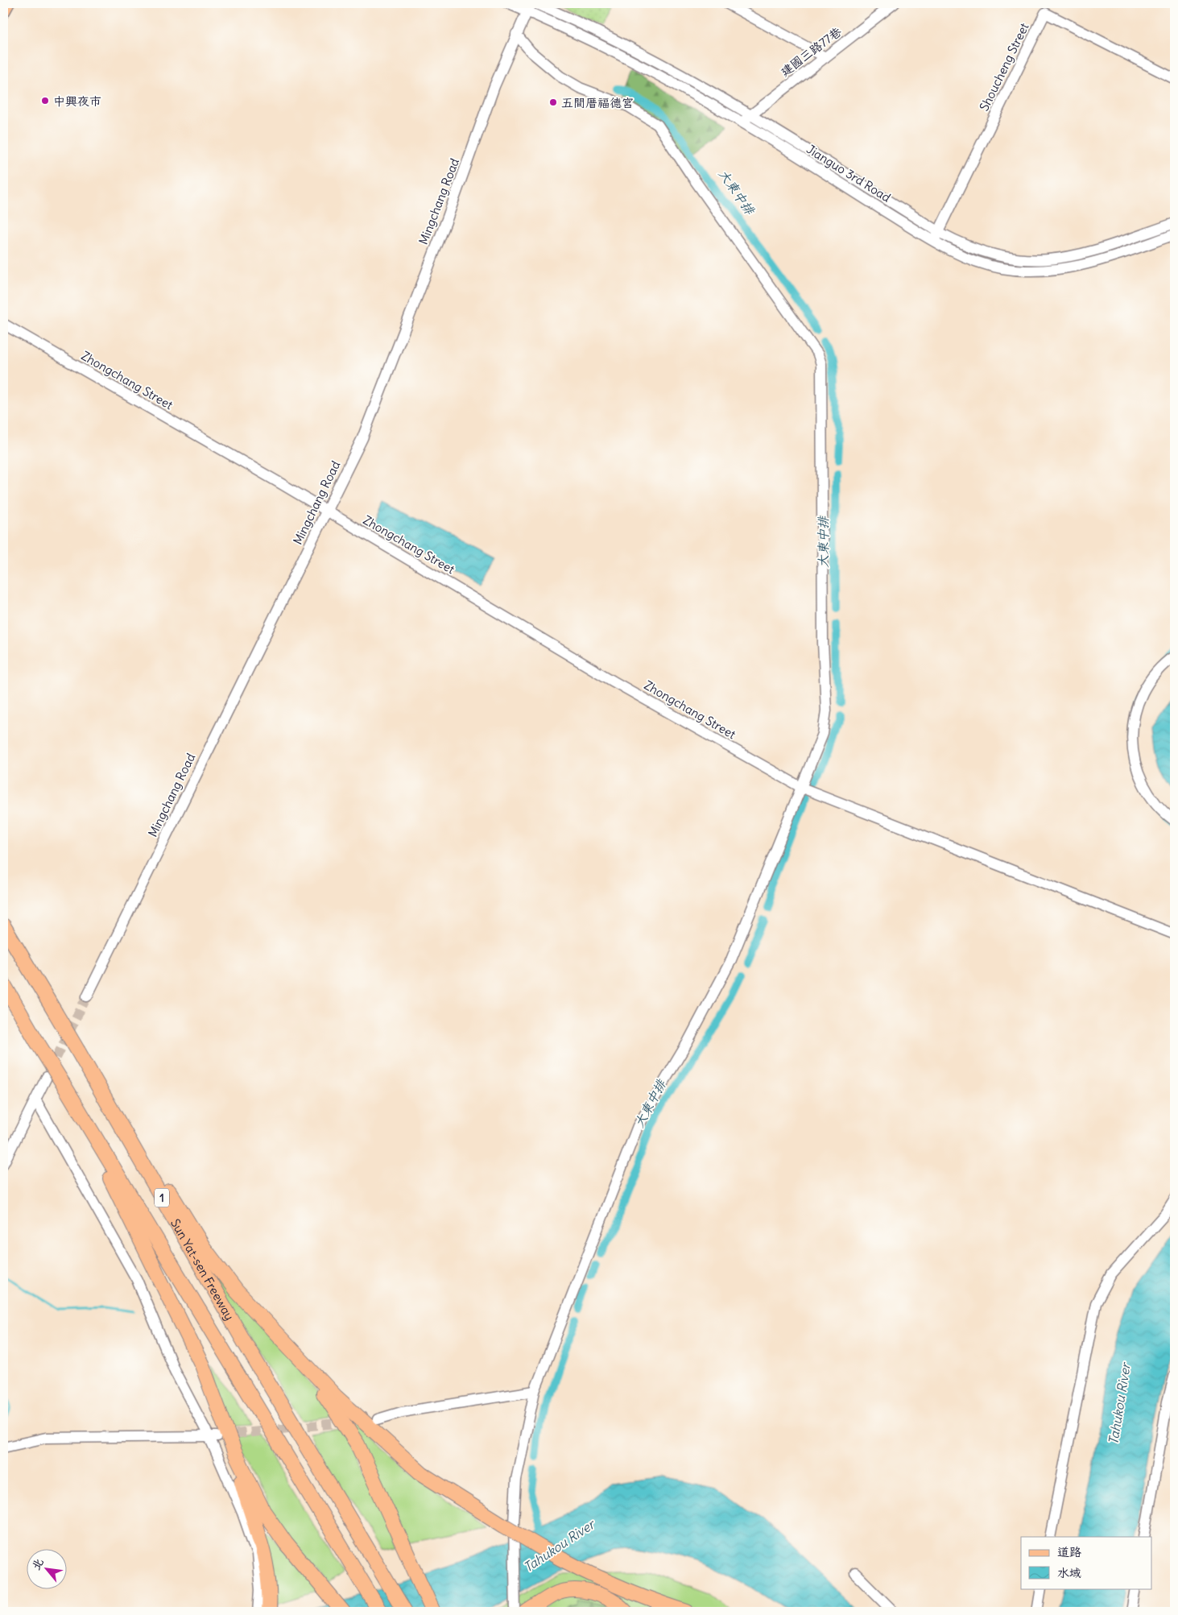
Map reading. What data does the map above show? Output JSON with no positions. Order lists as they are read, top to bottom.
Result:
{
  "streets": {
    "highway": ["1", "Sun Yat-sen Freeway"],
    "street": [
      "建國三路77巷",
      "Shoucheng Street",
      "Jianguo 3rd Road",
      "Mingchang Road",
      "Zhongchang Street"
    ]
  },
  "crossings": [
    ["建國三路77巷", "Jianguo 3rd Road"],
    ["Shoucheng Street", "Jianguo 3rd Road"],
    ["Jianguo 3rd Road", "Mingchang Road"],
    ["Mingchang Road", "Zhongchang Street"]
  ],
  "water": ["大東中排", "Tahukou River"],
  "places": ["中興夜市", "五間厝福德宮"],
  "legend": ["道路", "水域"],
  "north": "top left"
}
